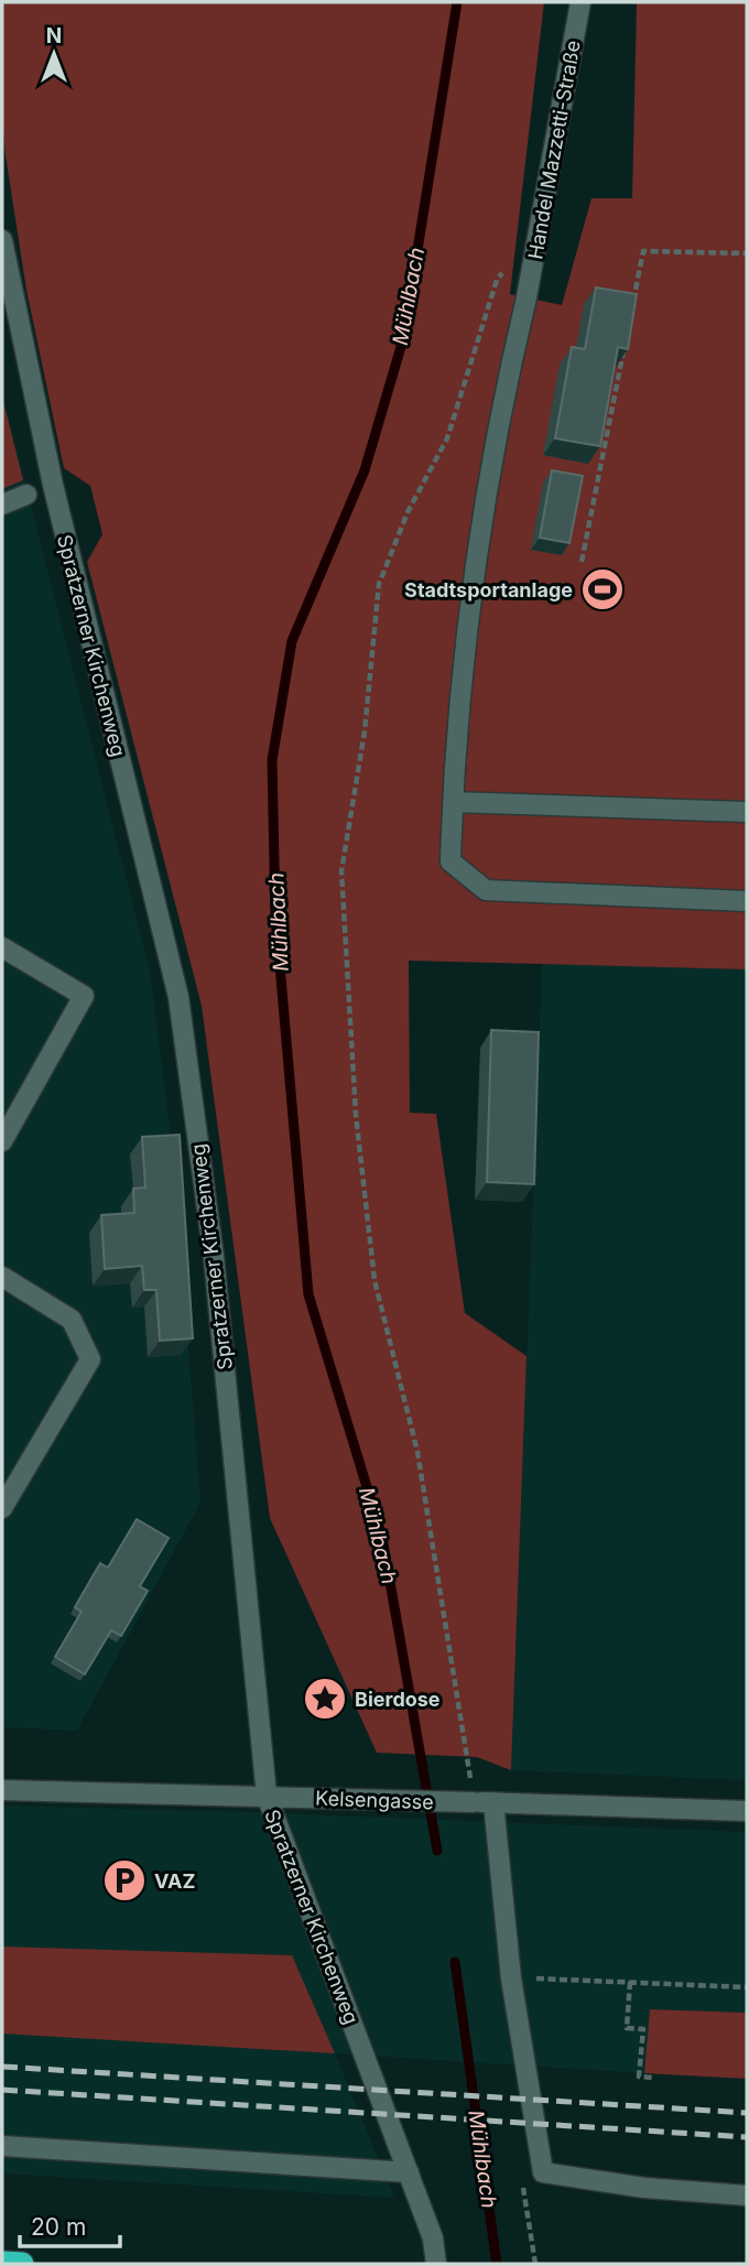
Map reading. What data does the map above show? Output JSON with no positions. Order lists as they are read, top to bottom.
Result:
{
  "streets": {
    "street": ["Handel Mazzetti-Straße", "Spratzerner Kirchenweg", "Kelsengasse"]
  },
  "crossings": [
    ["Spratzerner Kirchenweg", "Kelsengasse"]
  ],
  "water": ["Mühlbach"],
  "places": {
    "sports": ["Stadtsportanlage"],
    "place": ["Bierdose"],
    "parking": ["VAZ"]
  },
  "scale_bar": "20 m",
  "north": "top"
}
